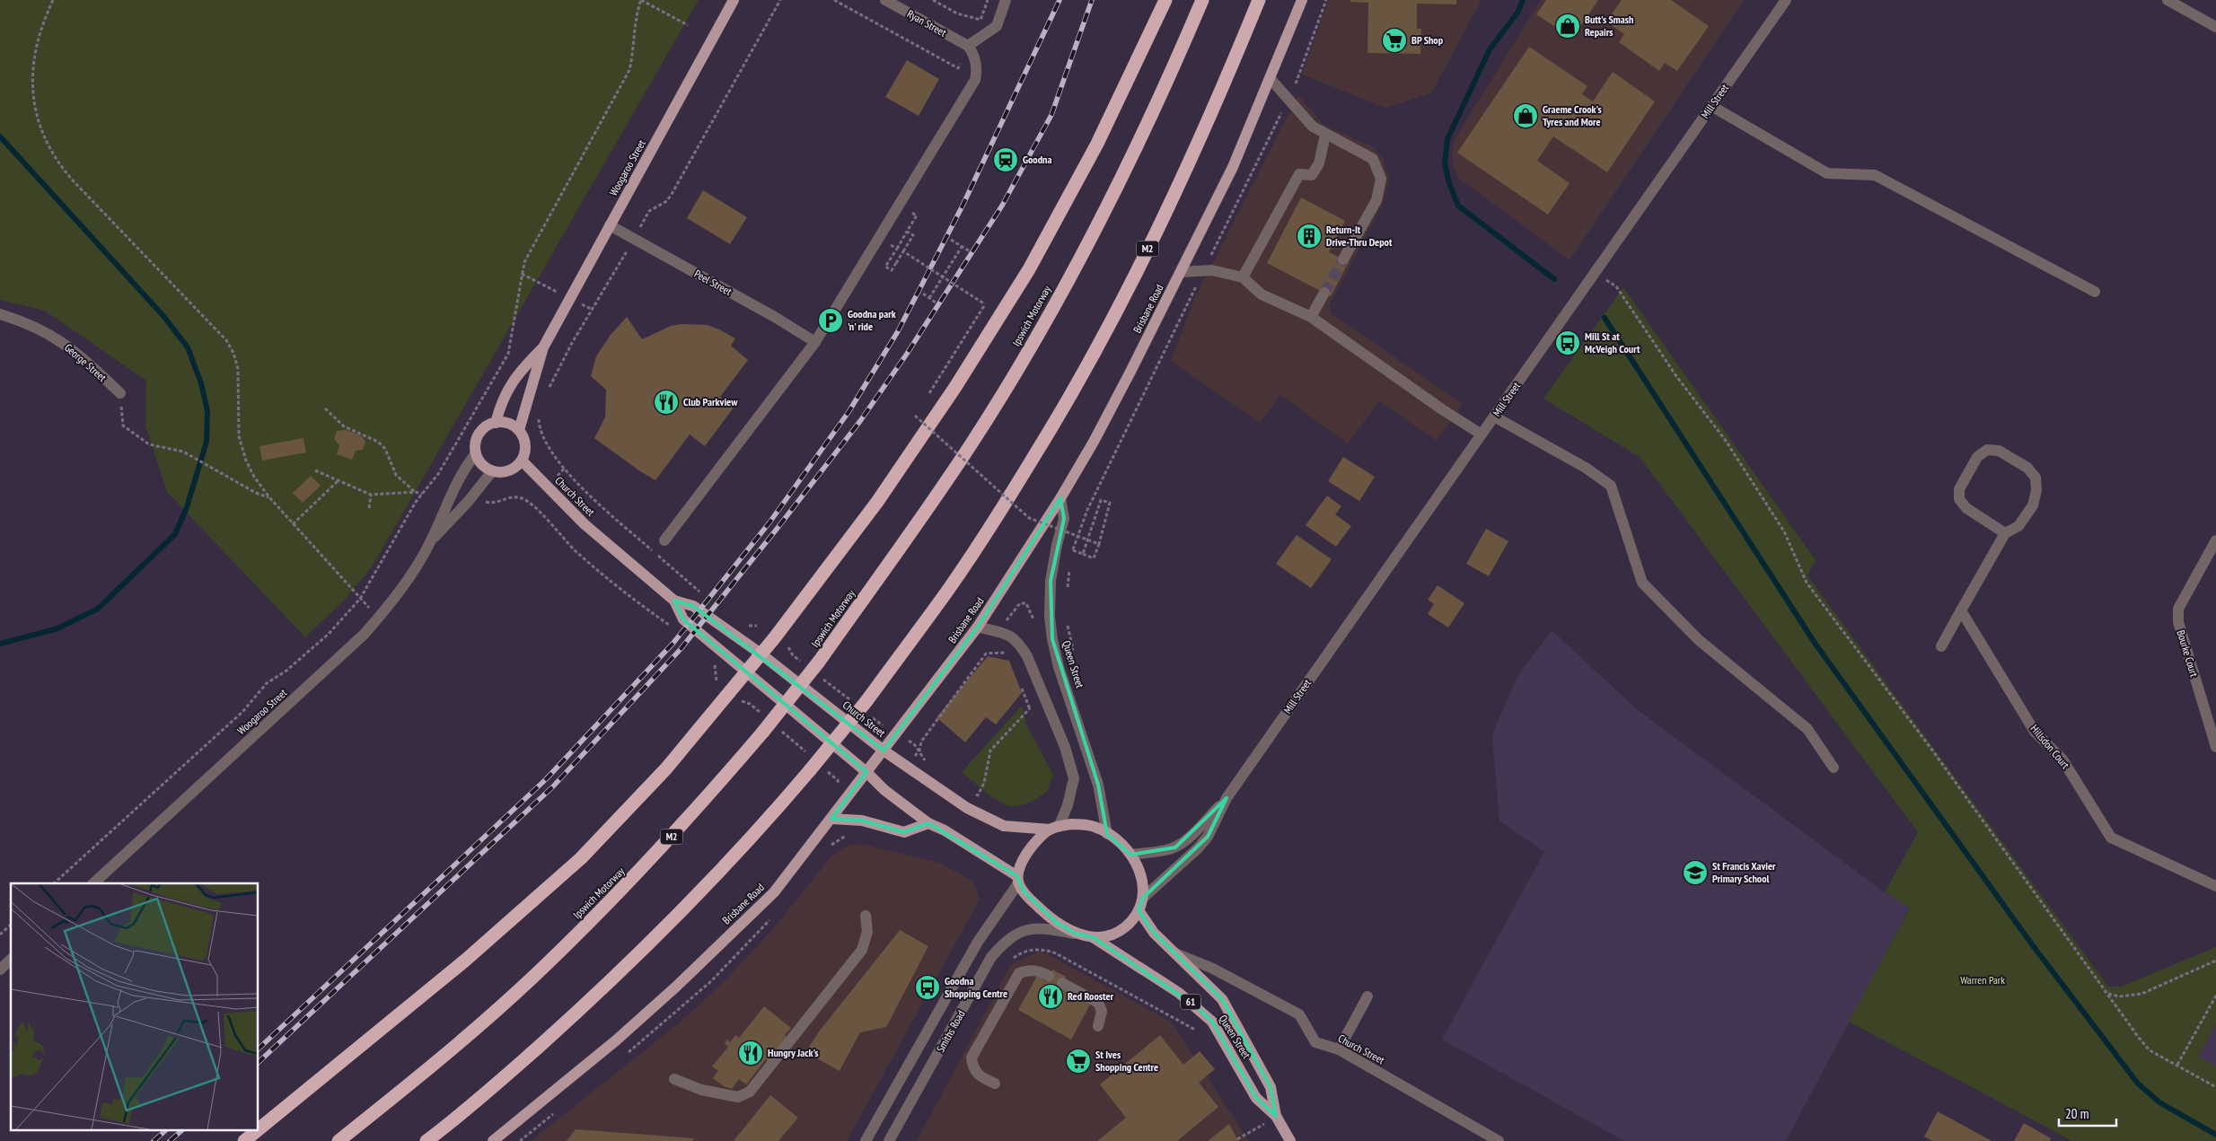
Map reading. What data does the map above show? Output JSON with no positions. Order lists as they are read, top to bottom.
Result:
{
  "streets": {
    "highway": ["M2", "Ipswich Motorway"],
    "main road": [
      "Woogaroo Street",
      "Brisbane Road",
      "Church Street",
      "Queen Street",
      "61"
    ],
    "street": [
      "Ryan Street",
      "Mill Street",
      "Peel Street",
      "George Street",
      "Bourke Court",
      "Hillsdon Court",
      "Smiths Road"
    ]
  },
  "crossings": [
    ["Mill Street", "Church Street"],
    ["Mill Street", "Queen Street"],
    ["Mill Street", "61"],
    ["Mill Street", "Smiths Road"],
    ["Woogaroo Street", "Peel Street"],
    ["Woogaroo Street", "Church Street"],
    ["Brisbane Road", "Church Street"],
    ["Brisbane Road", "Queen Street"],
    ["Church Street", "Queen Street"],
    ["Church Street", "61"],
    ["Church Street", "Smiths Road"],
    ["Queen Street", "61"],
    ["Queen Street", "Smiths Road"],
    ["61", "Smiths Road"]
  ],
  "parks": ["Warren Park"],
  "places": {
    "shop": ["Butt's Smash Repairs", "Graeme Crook's Tyres and More"],
    "supermarket": ["BP Shop", "St Ives Shopping Centre"],
    "station": ["Goodna"],
    "building": ["Return-It Drive-Thru Depot"],
    "parking": ["Goodna park 'n' ride"],
    "bus stop": ["Mill St at McVeigh Court", "Goodna Shopping Centre"],
    "restaurant": ["Club Parkview", "Red Rooster", "Hungry Jack's"],
    "school or university": ["St Francis Xavier Primary School"]
  },
  "scale_bar": "20 m"
}
